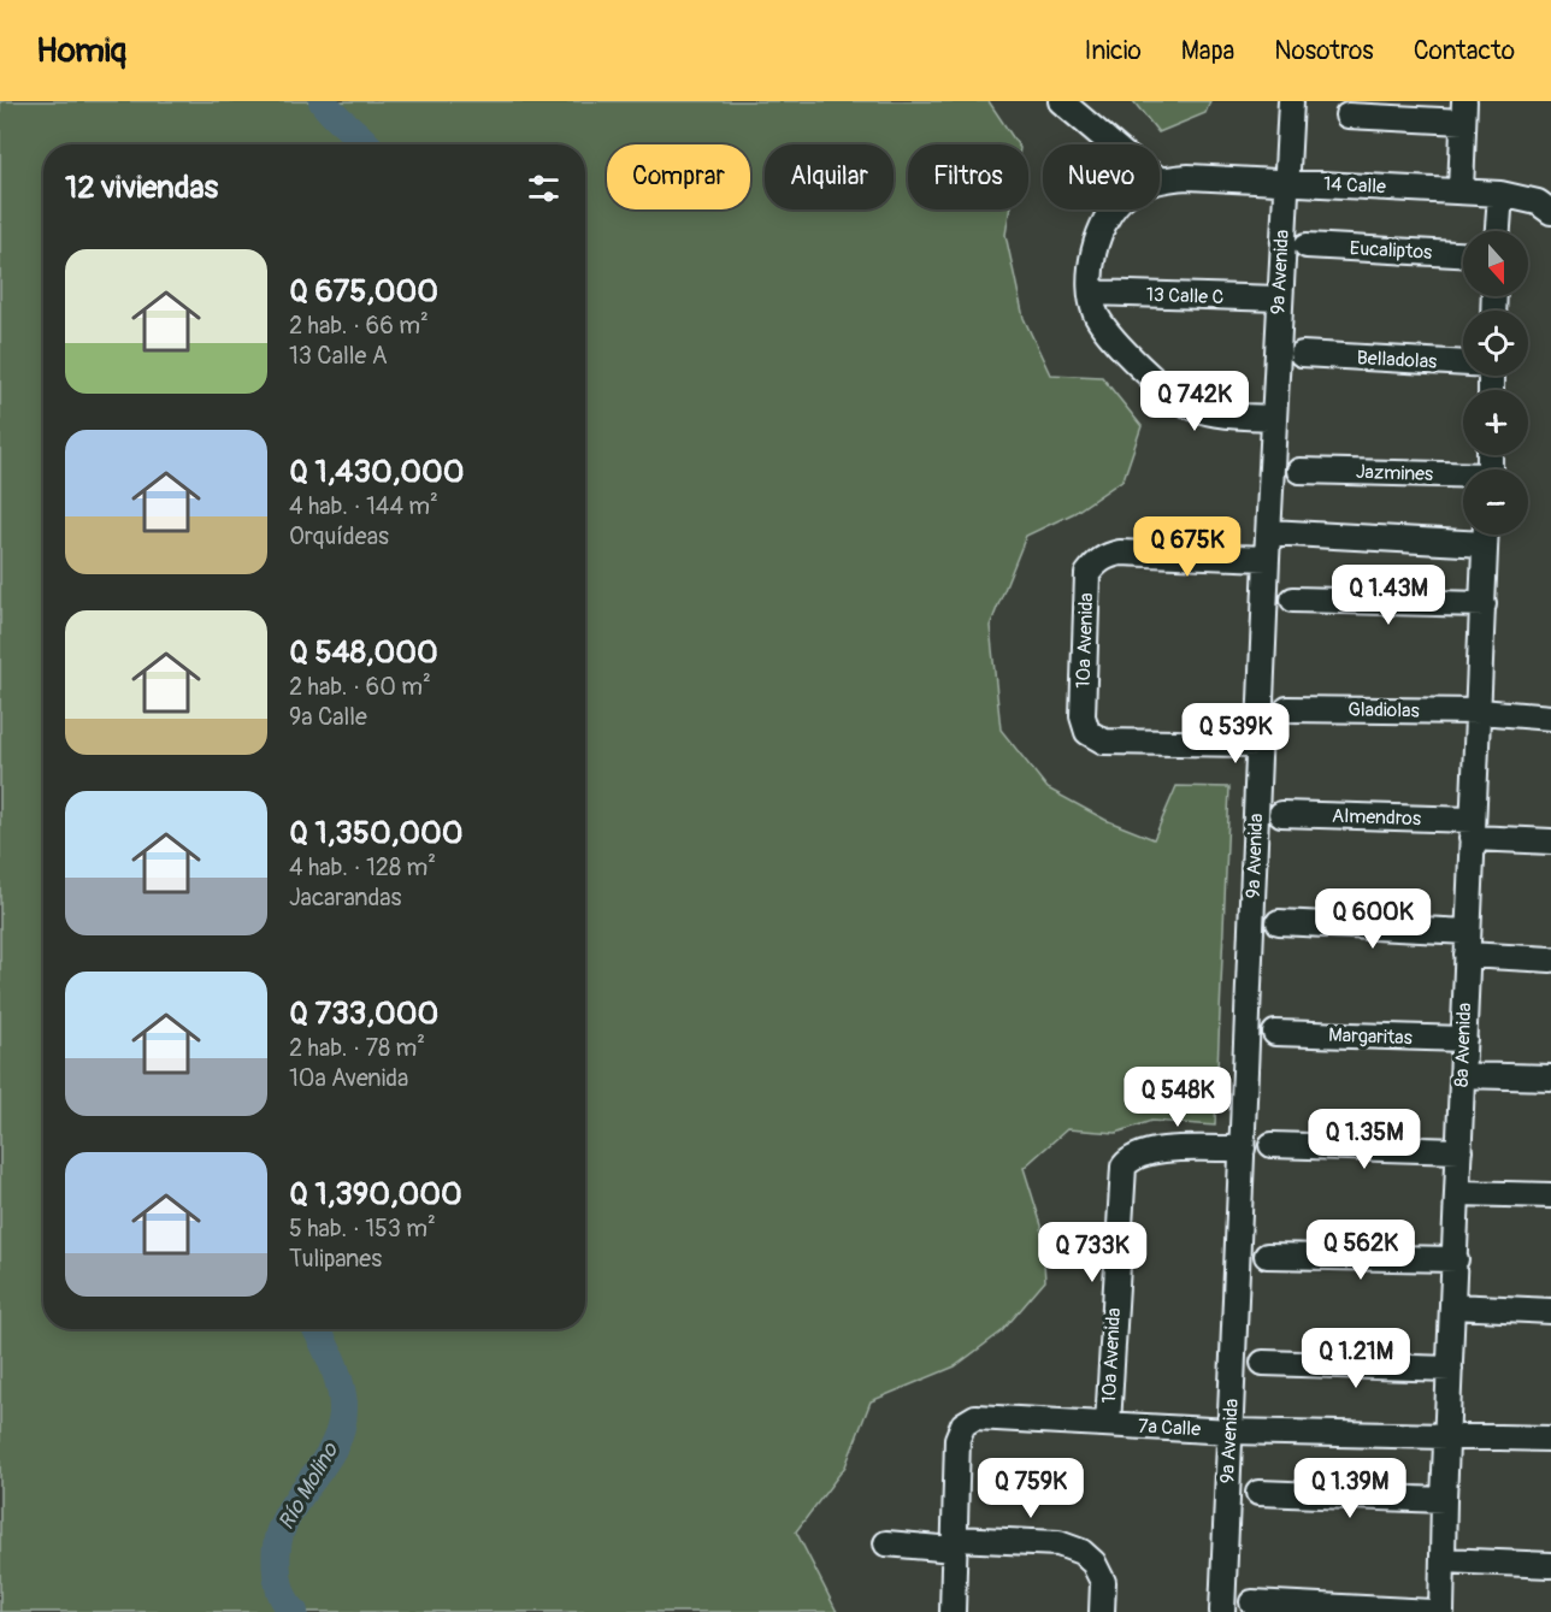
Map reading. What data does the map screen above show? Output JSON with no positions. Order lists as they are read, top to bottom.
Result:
{
  "streets": {
    "street": [
      "14 Calle",
      "Eucaliptos",
      "9a Avenida",
      "13 Calle C",
      "Belladolas",
      "Jazmines",
      "10a Avenida",
      "Gladiolas",
      "Almendros",
      "Margaritas",
      "8a Avenida",
      "7a Calle"
    ]
  },
  "crossings": [
    ["14 Calle", "9a Avenida"],
    ["14 Calle", "13 Calle C"],
    ["9a Avenida", "13 Calle C"],
    ["9a Avenida", "10a Avenida"],
    ["9a Avenida", "7a Calle"],
    ["10a Avenida", "7a Calle"],
    ["Gladiolas", "8a Avenida"],
    ["Almendros", "8a Avenida"],
    ["Margaritas", "8a Avenida"],
    ["8a Avenida", "7a Calle"]
  ],
  "water": ["Río Molino"],
  "north": "bottom",
  "page": {
    "header": "Homiq",
    "nav": [
      "Inicio",
      "Mapa",
      "Nosotros",
      "Contacto"
    ],
    "chip": [
      "Comprar",
      "Alquilar",
      "Filtros",
      "Nuevo"
    ],
    "heading": "12 viviendas",
    "map_buttons": ["+", "−"],
    "list": [
      {
        "name": "Q 675,000",
        "note": "2 hab. · 66 m² · 13 Calle A"
      },
      {
        "name": "Q 1,430,000",
        "note": "4 hab. · 144 m² · Orquídeas"
      },
      {
        "name": "Q 548,000",
        "note": "2 hab. · 60 m² · 9a Calle"
      },
      {
        "name": "Q 1,350,000",
        "note": "4 hab. · 128 m² · Jacarandas"
      },
      {
        "name": "Q 733,000",
        "note": "2 hab. · 78 m² · 10a Avenida"
      },
      {
        "name": "Q 1,390,000",
        "note": "5 hab. · 153 m² · Tulipanes"
      }
    ],
    "price": [
      "Q 742K",
      "Q 675K",
      "Q 1.43M",
      "Q 539K",
      "Q 600K",
      "Q 548K",
      "Q 1.35M",
      "Q 562K",
      "Q 733K",
      "Q 1.21M",
      "Q 759K",
      "Q 1.39M"
    ]
  }
}
